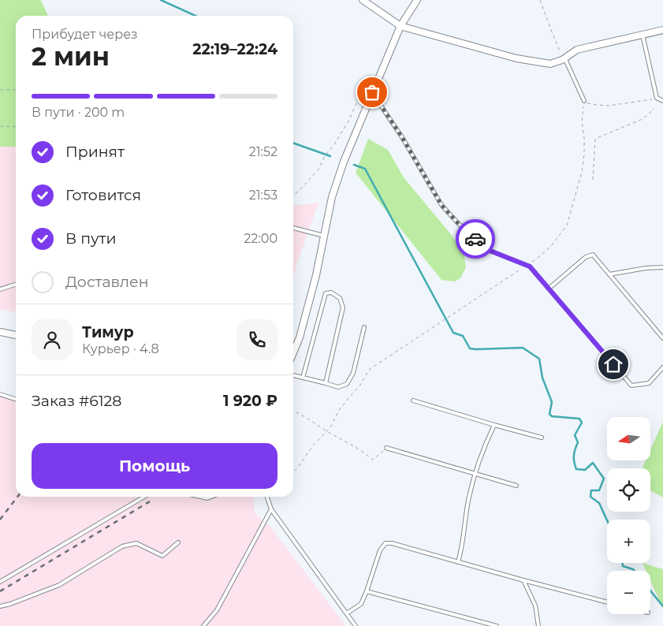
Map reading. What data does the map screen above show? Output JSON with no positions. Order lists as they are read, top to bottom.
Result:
{
  "north": "left",
  "page": {
    "heading": ["2 мин", "Прибудет через", "22:19–22:24"],
    "panel": [
      "Тимур",
      "Курьер · 4.8",
      "Заказ #6128",
      "1 920 ₽"
    ],
    "bar": "В пути · 200 m",
    "list": [
      ["Принят", "21:52"],
      ["Готовится", "21:53"],
      ["В пути", "22:00"],
      "Доставлен"
    ],
    "map_buttons": ["+", "−"],
    "buttons": "Помощь"
  }
}
